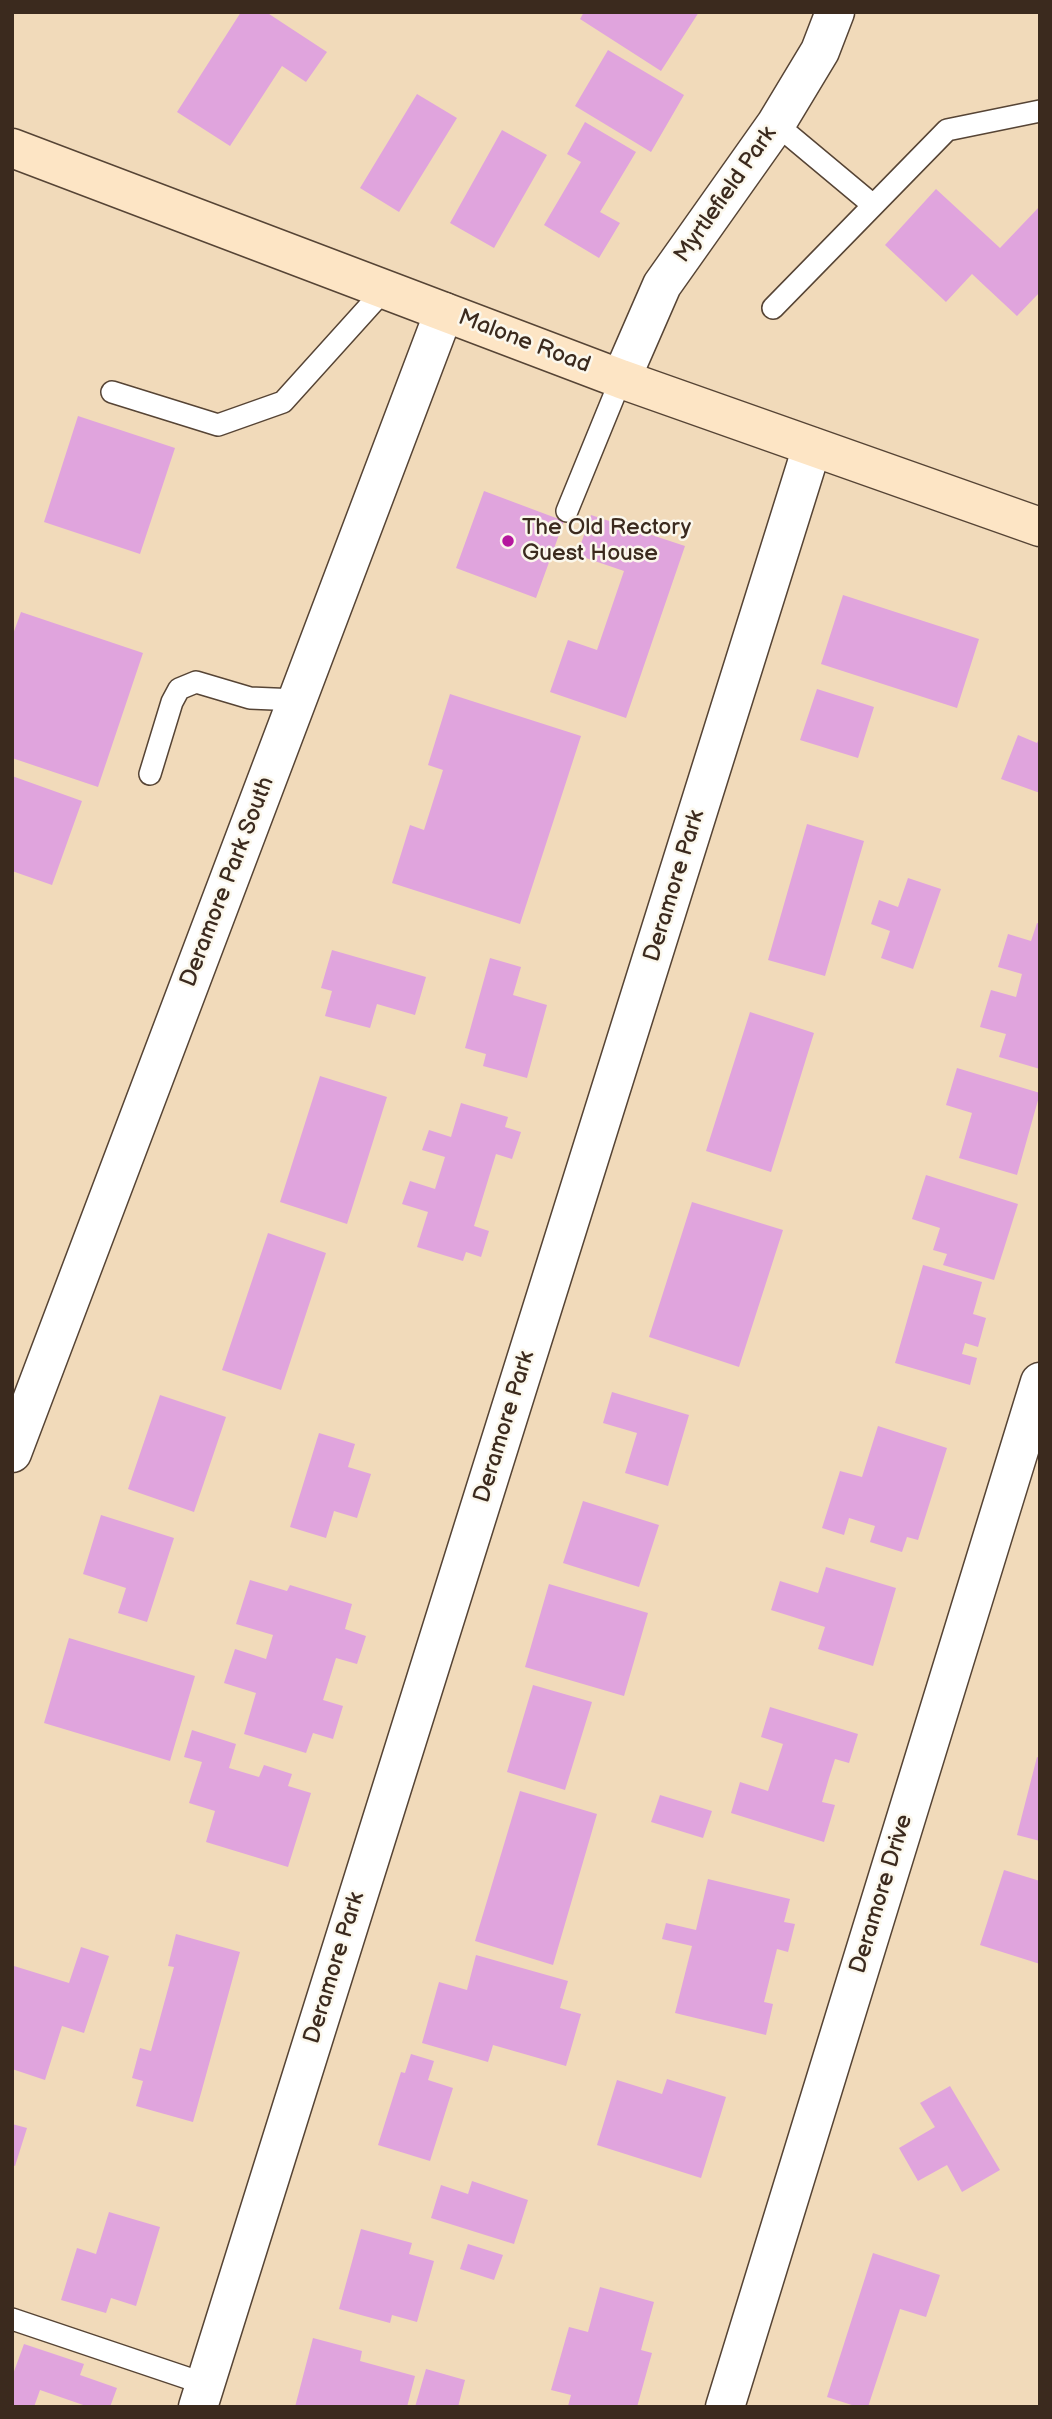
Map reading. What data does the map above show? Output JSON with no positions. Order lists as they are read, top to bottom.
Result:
{
  "streets": {
    "main road": ["Malone Road"],
    "street": [
      "Myrtlefield Park",
      "Deramore Park South",
      "Deramore Park",
      "Deramore Drive"
    ]
  },
  "crossings": [
    ["Myrtlefield Park", "Malone Road"],
    ["Malone Road", "Deramore Park South"],
    ["Malone Road", "Deramore Park"]
  ],
  "places": ["The Old Rectory Guest House"]
}
